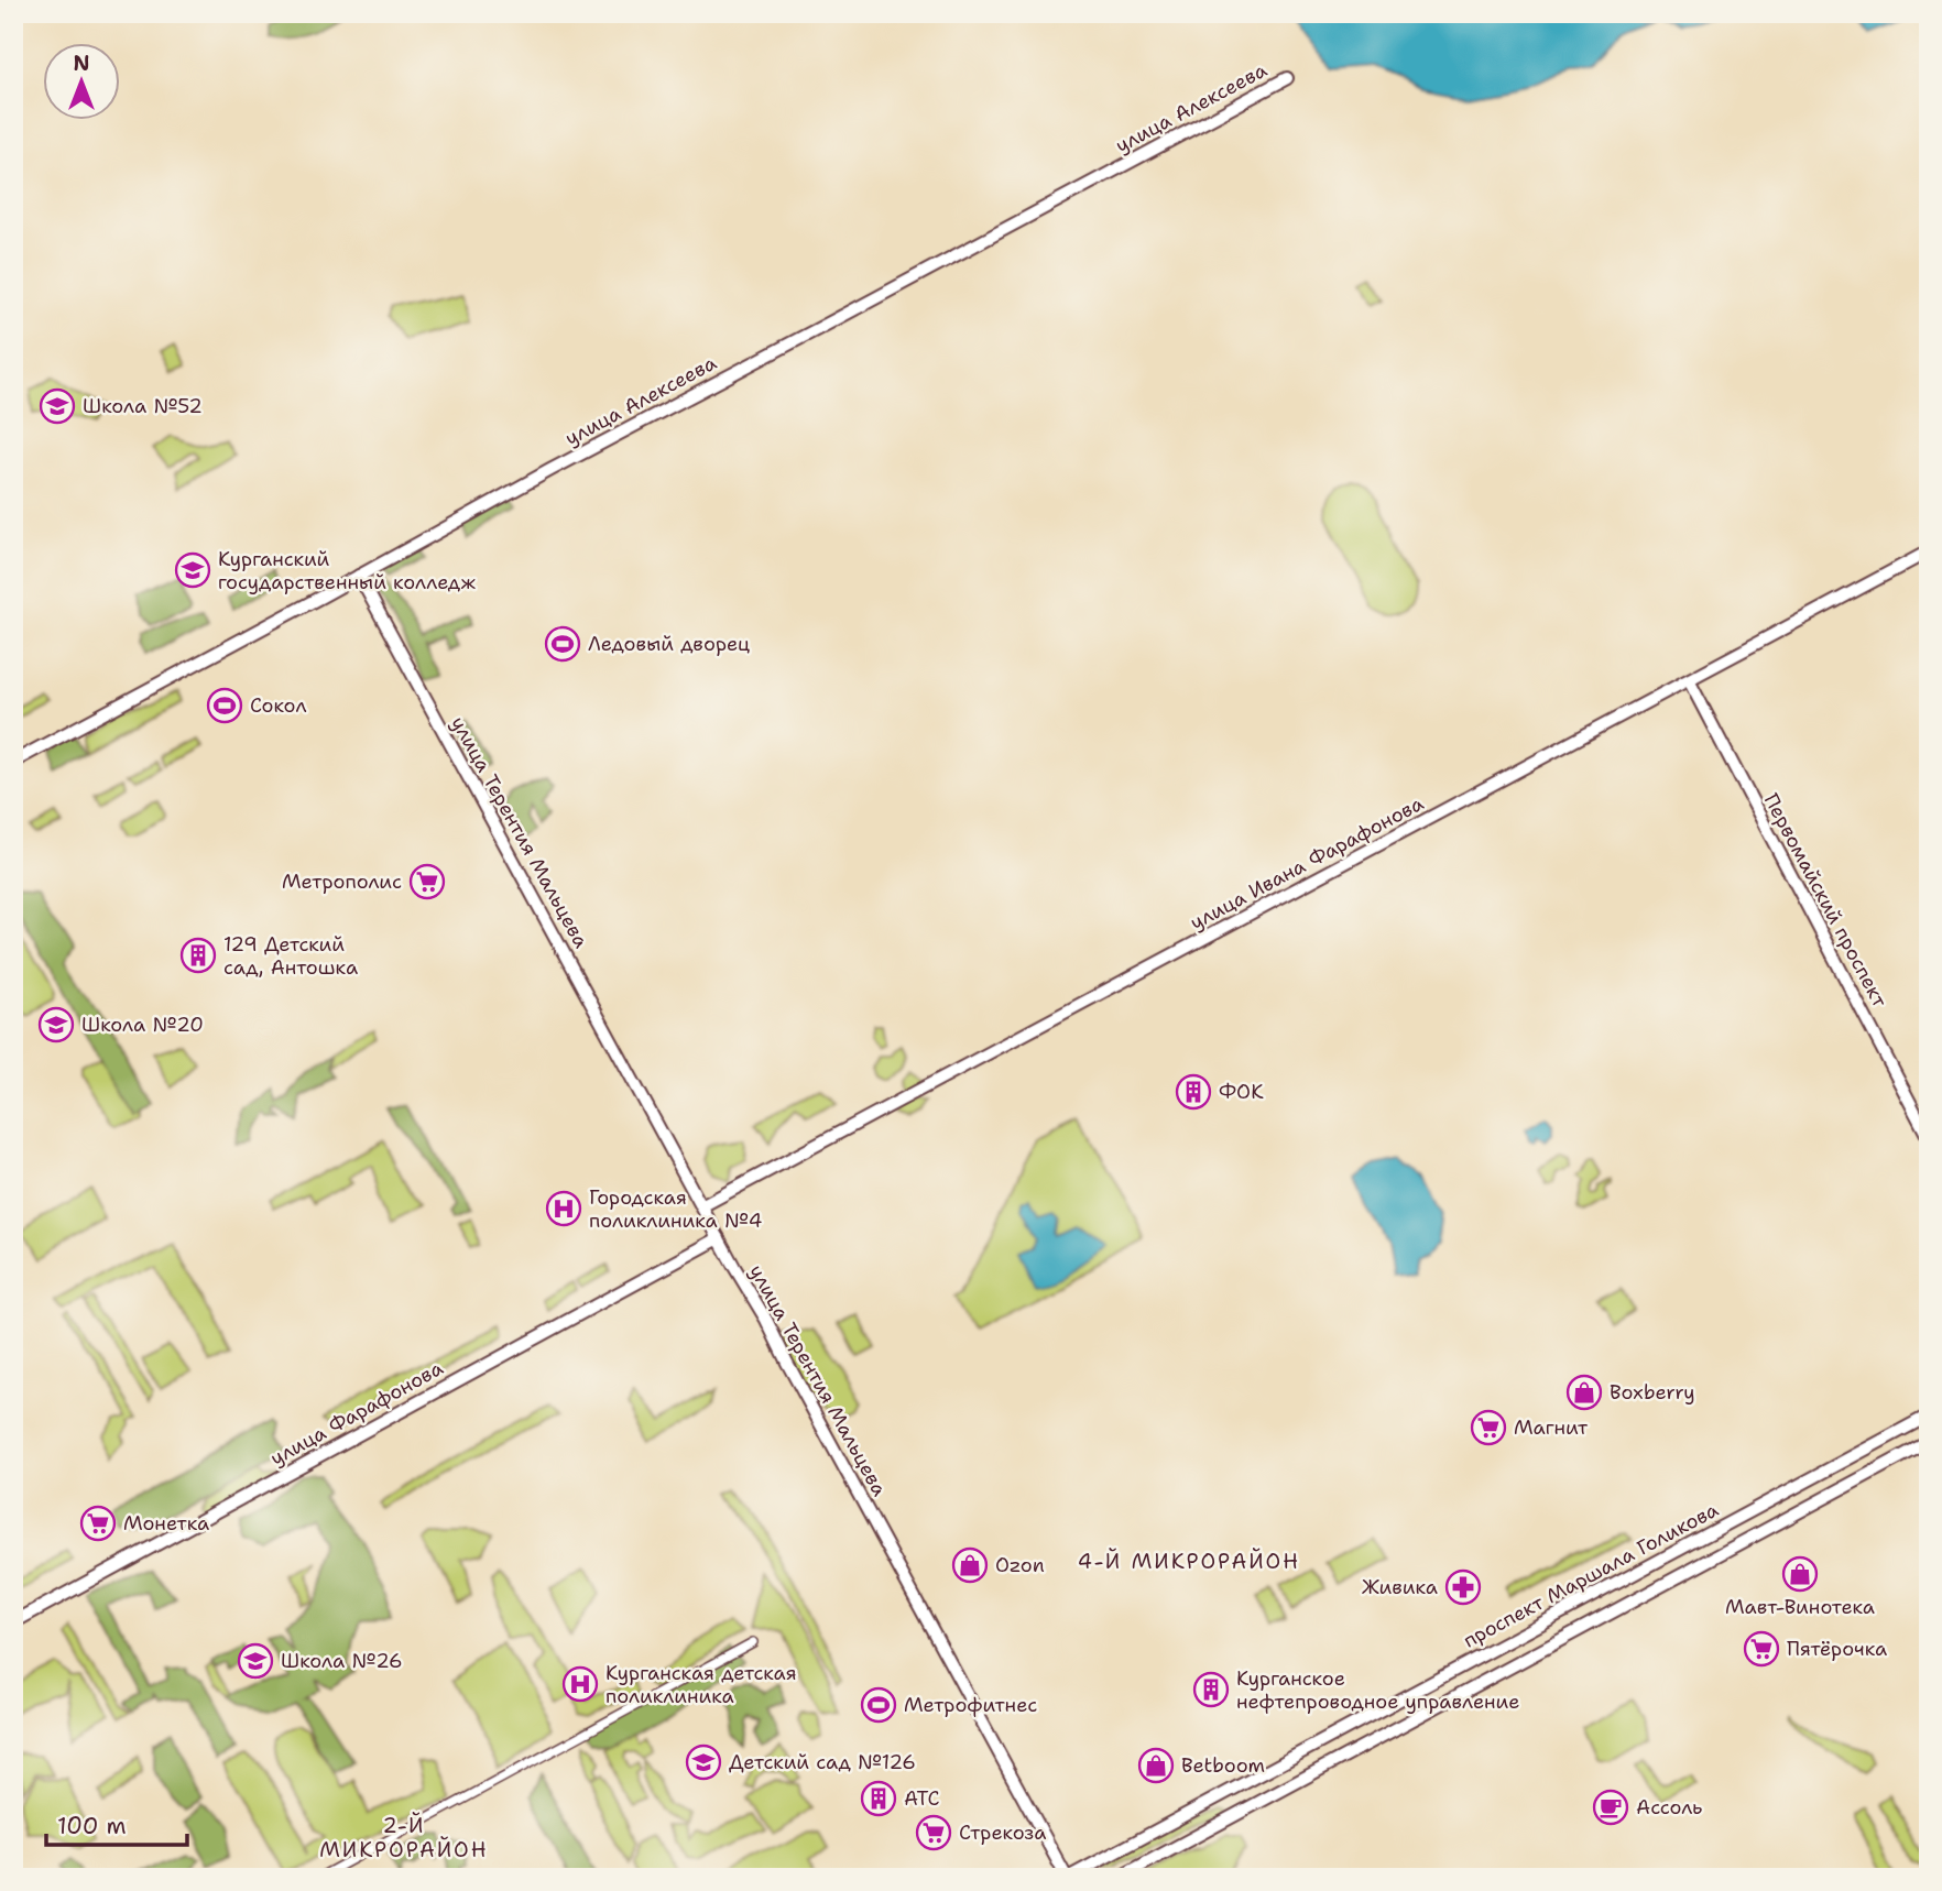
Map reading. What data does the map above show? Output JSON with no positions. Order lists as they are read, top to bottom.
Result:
{
  "streets": {
    "street": [
      "улица Алексеева",
      "улица Терентия Мальцева",
      "улица Ивана Фарафонова",
      "Первомайский проспект",
      "улица Фарафонова",
      "проспект Маршала Голикова"
    ]
  },
  "crossings": [
    ["улица Алексеева", "улица Терентия Мальцева"],
    ["улица Терентия Мальцева", "улица Ивана Фарафонова"],
    ["улица Терентия Мальцева", "улица Фарафонова"],
    ["улица Терентия Мальцева", "проспект Маршала Голикова"],
    ["улица Ивана Фарафонова", "Первомайский проспект"]
  ],
  "districts": ["4-Й МИКРОРАЙОН", "2-Й МИКРОРАЙОН"],
  "places": {
    "school or university": [
      "Школа №52",
      "Курганский государственный колледж",
      "Школа №20",
      "Школа №26",
      "Детский сад №126"
    ],
    "sports": ["Ледовый дворец", "Сокол", "Метрофитнес"],
    "supermarket": [
      "Метрополис",
      "Магнит",
      "Монетка",
      "Пятёрочка",
      "Стрекоза"
    ],
    "building": [
      "129 Детский сад, Антошка",
      "ФОК",
      "Курганское нефтепроводное управление",
      "АТС"
    ],
    "hospital": ["Городская поликлиника №4", "Курганская детская поликлиника"],
    "shop": [
      "Boxberry",
      "Ozon",
      "Мавт-Винотека",
      "Betboom"
    ],
    "pharmacy": ["Живика"],
    "cafe": ["Ассоль"]
  },
  "scale_bar": "100 m",
  "north": "top"
}
